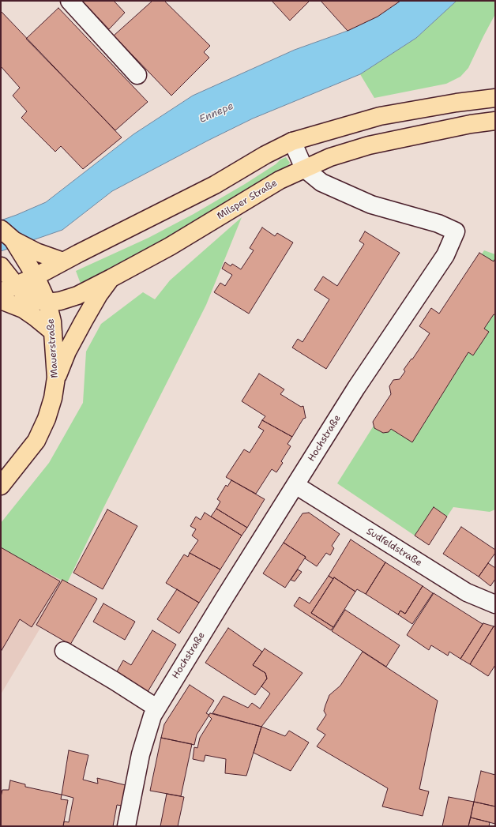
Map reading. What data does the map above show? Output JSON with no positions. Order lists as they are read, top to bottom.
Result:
{
  "streets": {
    "main road": ["Milsper Straße", "Mauerstraße"],
    "street": ["Hochstraße", "Sudfeldstraße"]
  },
  "crossings": [
    ["Milsper Straße", "Mauerstraße"],
    ["Milsper Straße", "Hochstraße"],
    ["Hochstraße", "Sudfeldstraße"]
  ],
  "water": ["Ennepe"]
}
